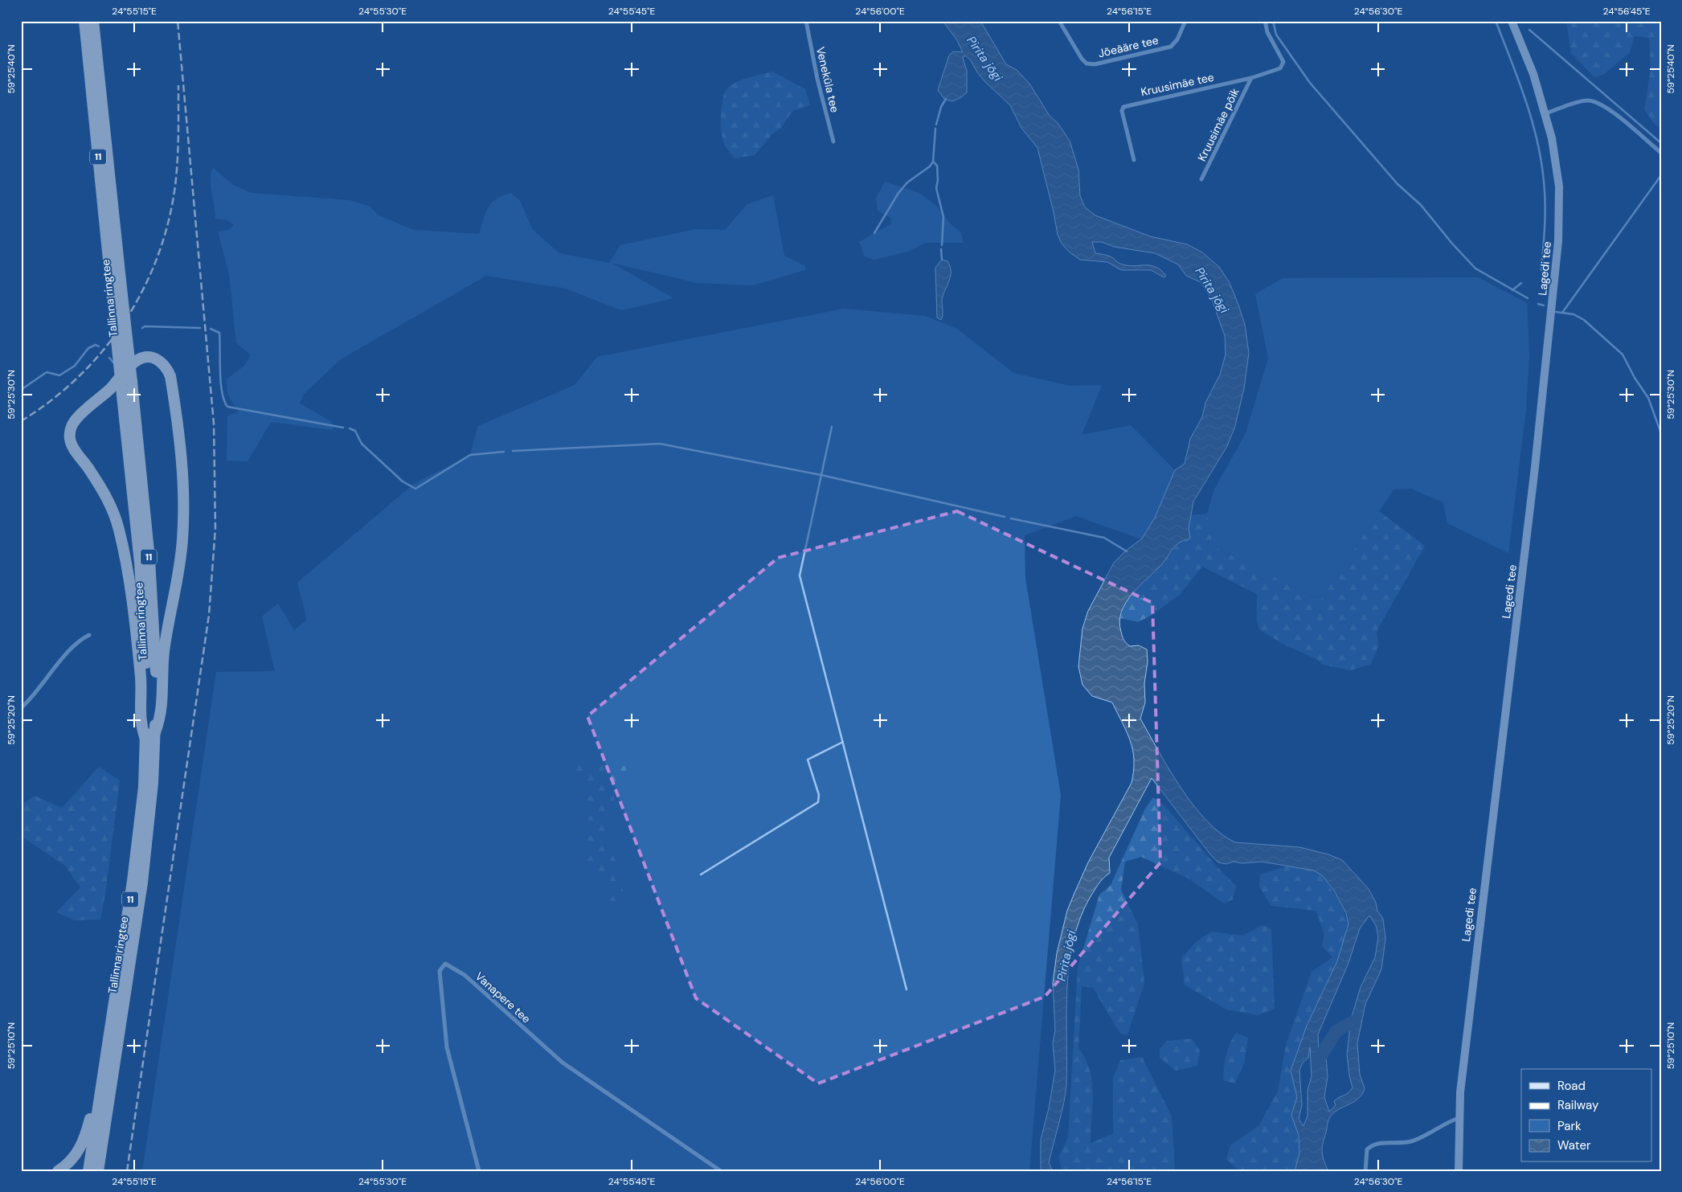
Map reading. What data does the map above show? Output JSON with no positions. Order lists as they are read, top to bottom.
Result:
{
  "streets": {
    "highway": ["11", "Tallinna ringtee"],
    "street": [
      "Jõeääre tee",
      "Veneküla tee",
      "Kruusimäe tee",
      "Kruusimäe põik",
      "Lagedi tee",
      "Vanapere tee"
    ]
  },
  "crossings": [
    ["Kruusimäe tee", "Kruusimäe põik"]
  ],
  "water": ["Pirita jõgi"],
  "legend": [
    "Road",
    "Railway",
    "Park",
    "Water"
  ],
  "coordinates": [
    "24°55'15\"E",
    "24°55'30\"E",
    "24°55'45\"E",
    "24°56'00\"E",
    "24°56'15\"E",
    "24°56'30\"E",
    "24°56'45\"E",
    "59°25'40\"N",
    "59°25'30\"N",
    "59°25'20\"N",
    "59°25'10\"N"
  ]
}
